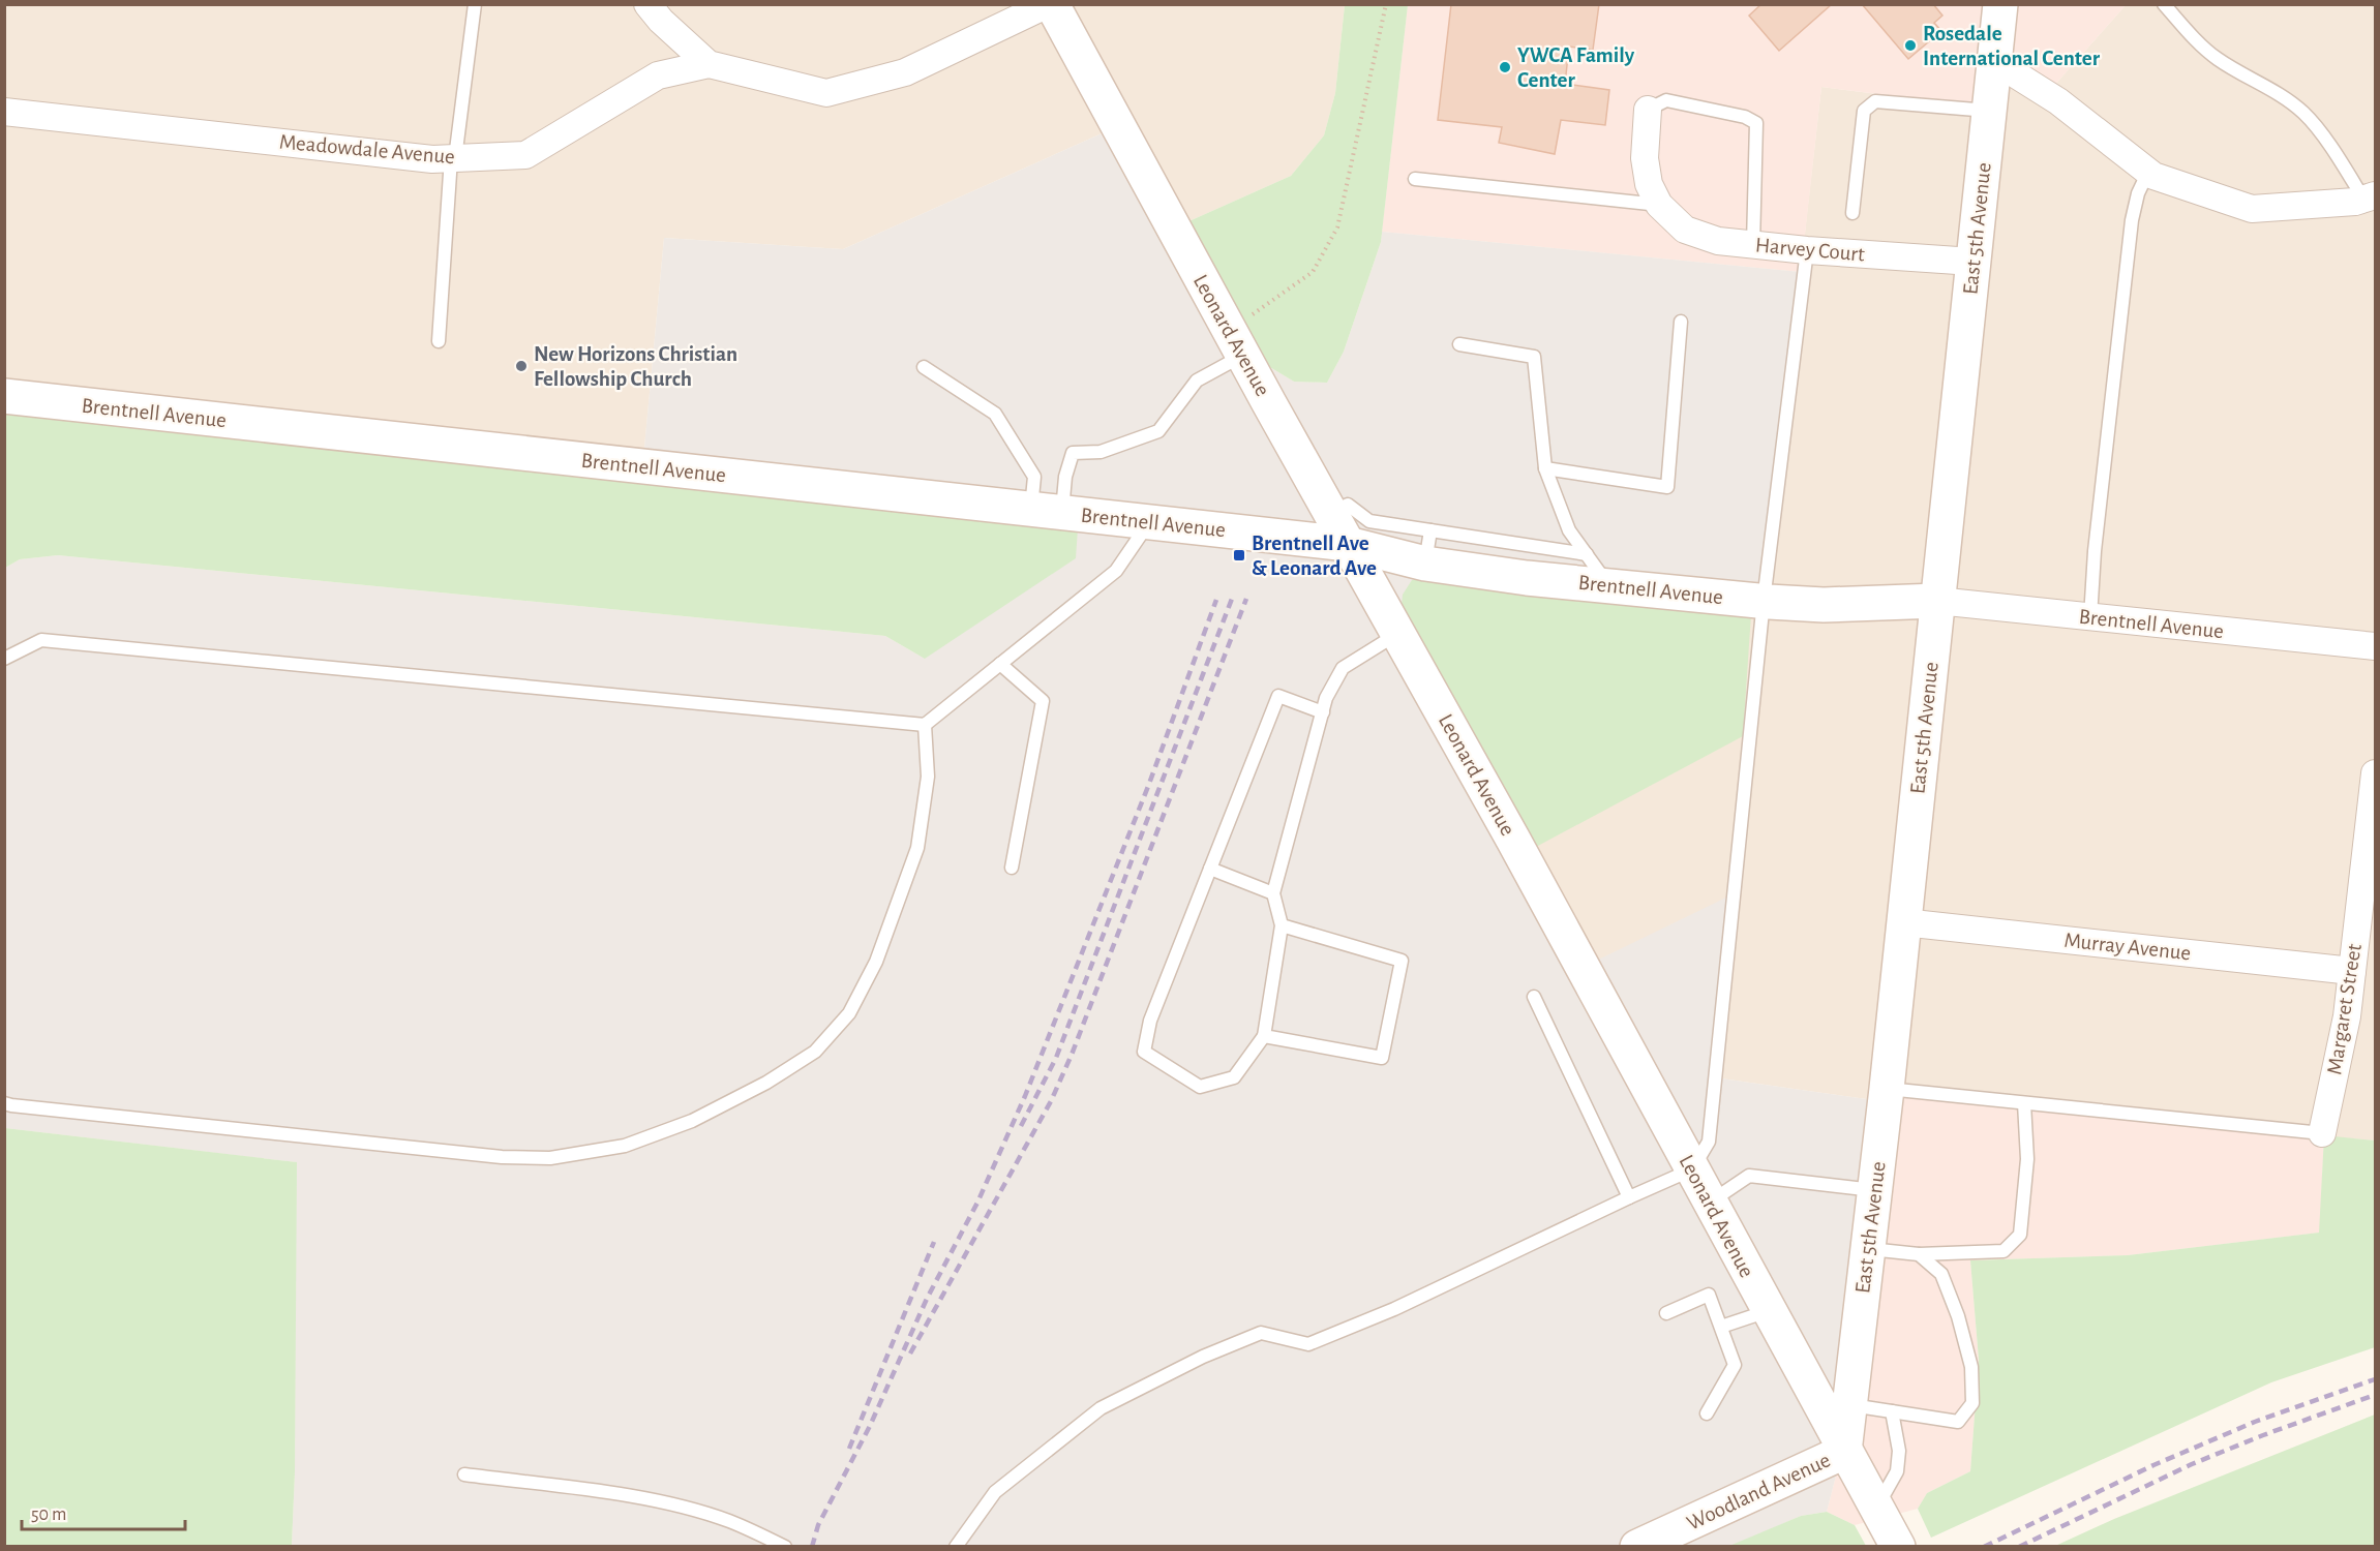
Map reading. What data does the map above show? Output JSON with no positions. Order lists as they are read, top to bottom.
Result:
{
  "streets": {
    "street": [
      "Meadowdale Avenue",
      "East 5th Avenue",
      "Harvey Court",
      "Leonard Avenue",
      "Brentnell Avenue",
      "Murray Avenue",
      "Margaret Street",
      "Woodland Avenue"
    ]
  },
  "crossings": [
    ["East 5th Avenue", "Harvey Court"],
    ["East 5th Avenue", "Leonard Avenue"],
    ["East 5th Avenue", "Brentnell Avenue"],
    ["East 5th Avenue", "Murray Avenue"],
    ["East 5th Avenue", "Woodland Avenue"],
    ["Leonard Avenue", "Brentnell Avenue"],
    ["Leonard Avenue", "Woodland Avenue"],
    ["Murray Avenue", "Margaret Street"]
  ],
  "places": {
    "other": ["Rosedale International Center", "YWCA Family Center", "New Horizons Christian Fellowship Church"],
    "transit": ["Brentnell Ave & Leonard Ave"]
  },
  "scale_bar": "50 m"
}
